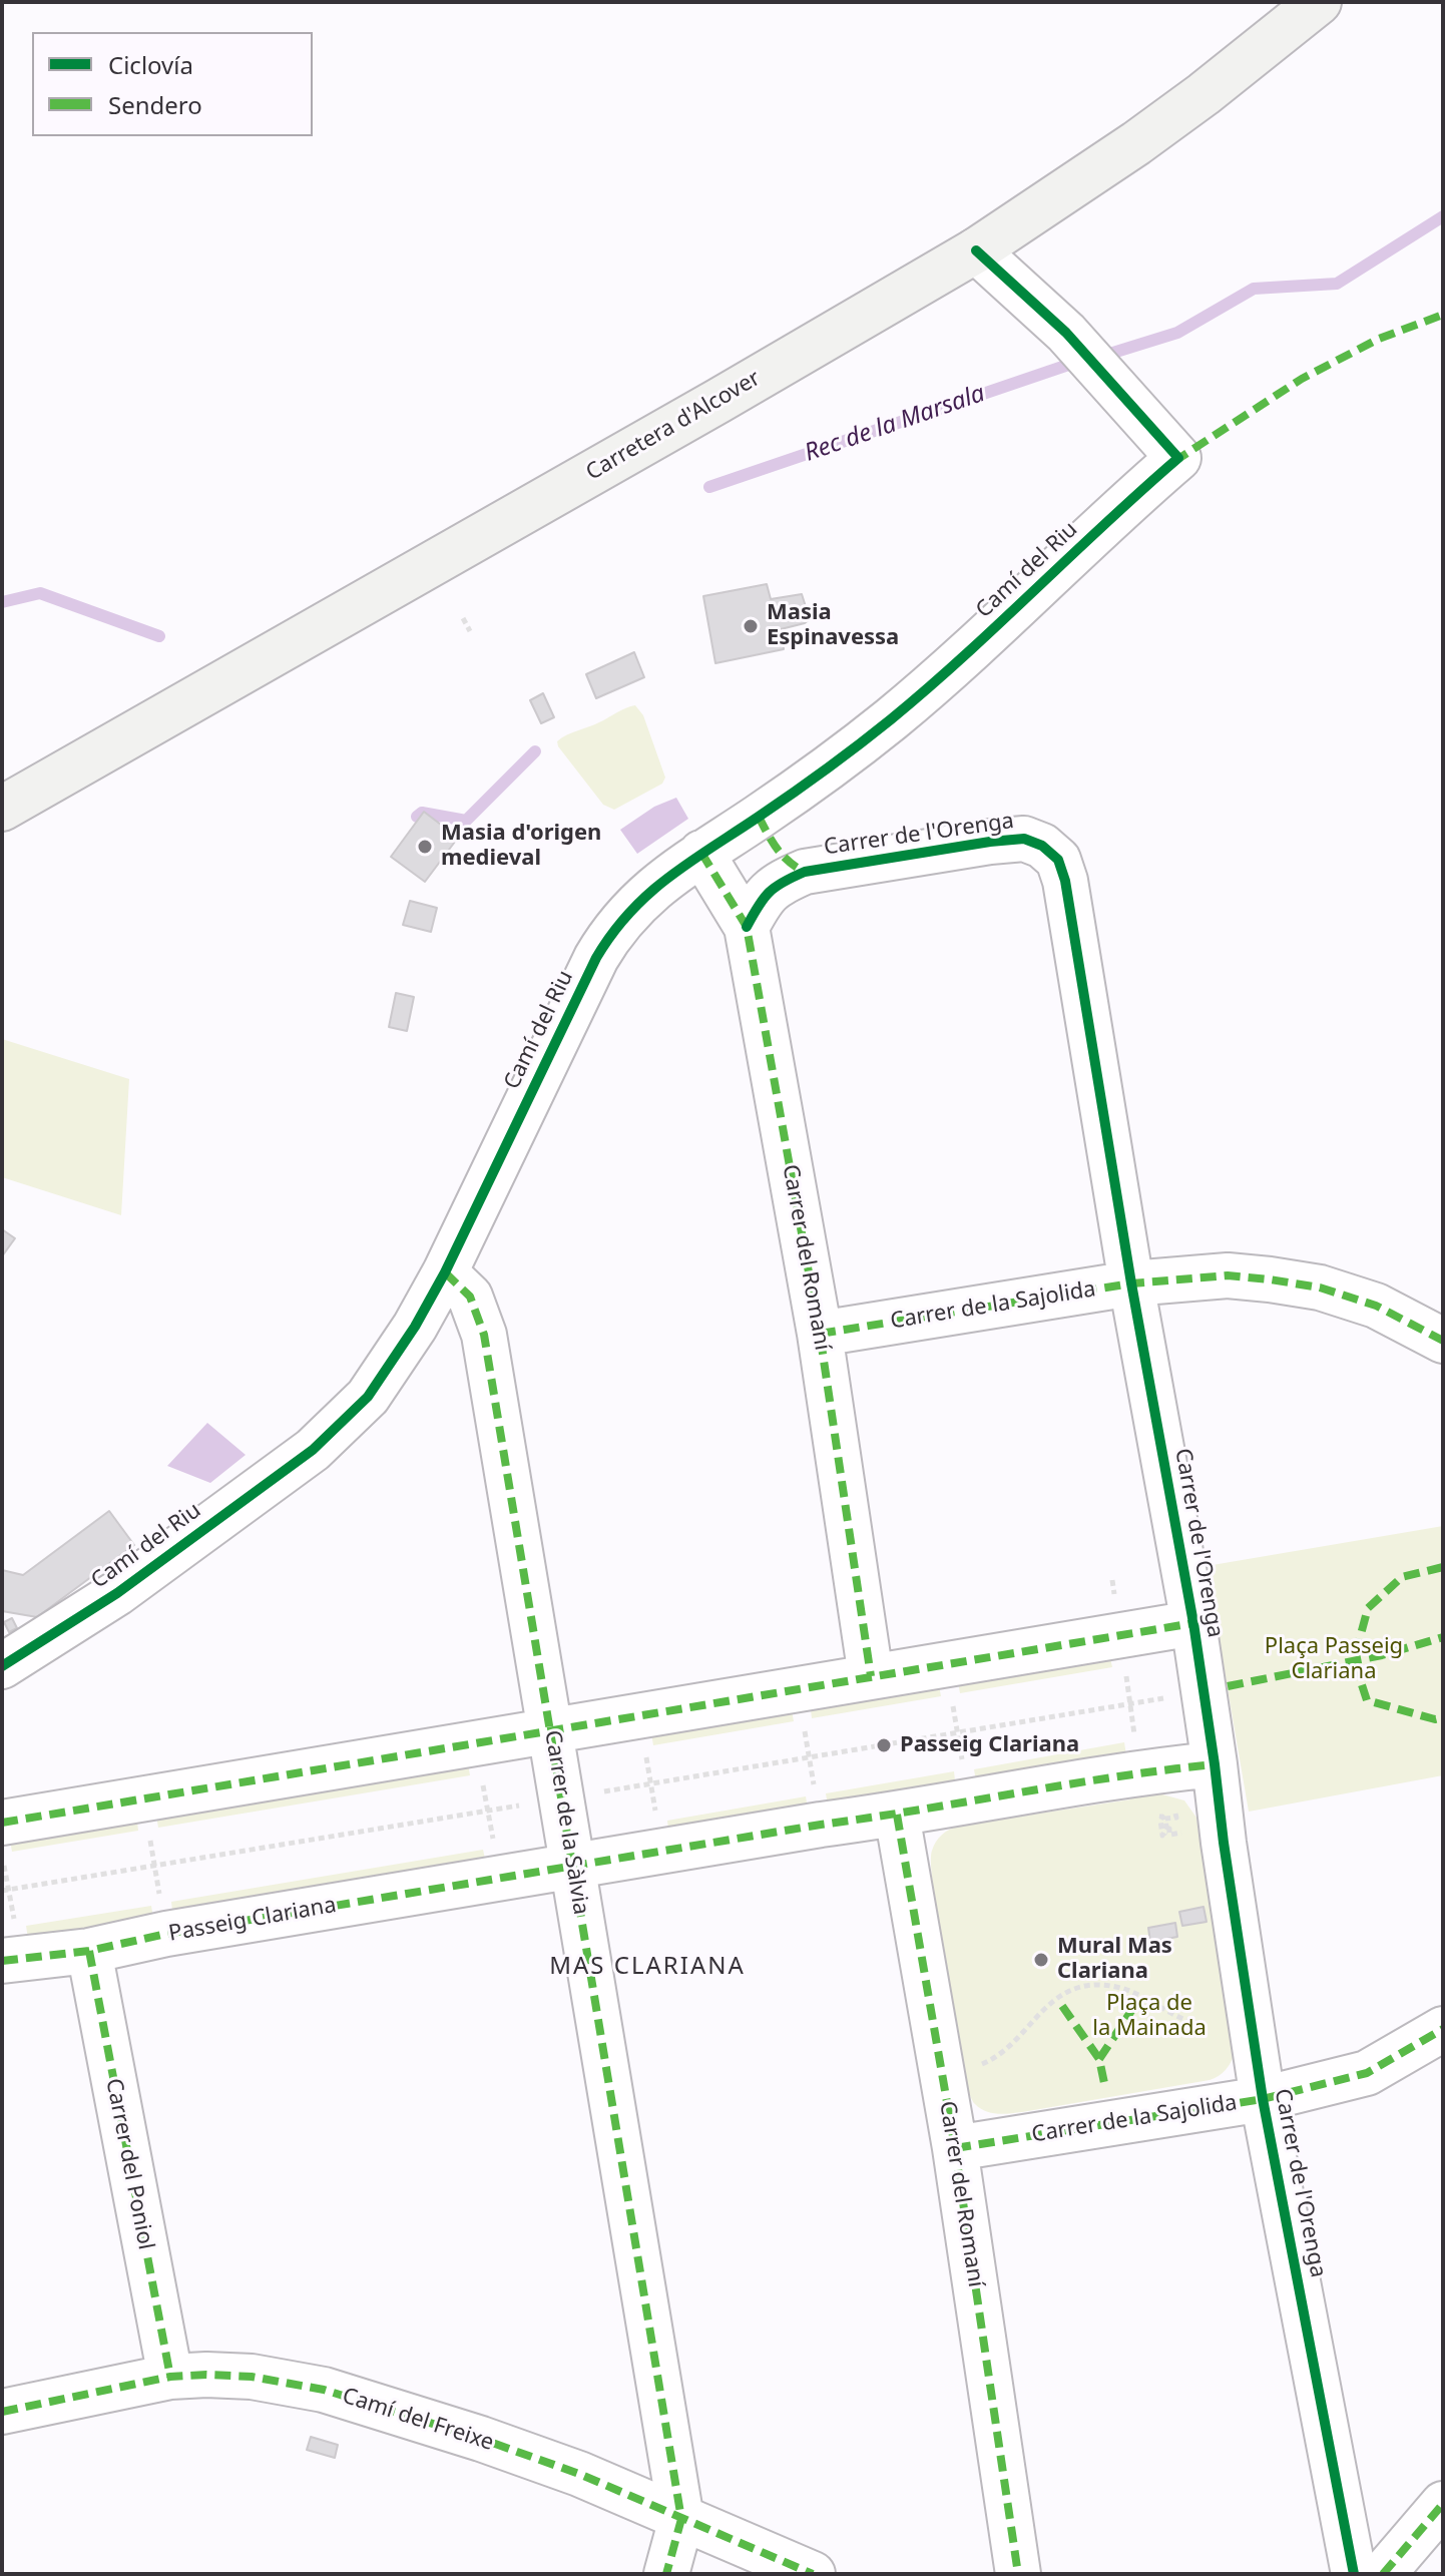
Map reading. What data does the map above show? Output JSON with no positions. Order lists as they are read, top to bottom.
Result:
{
  "streets": {
    "main road": ["Carretera d'Alcover"],
    "street": [
      "Camí del Riu",
      "Carrer de l'Orenga",
      "Carrer del Romaní",
      "Carrer de la Sajolida",
      "Carrer de la Sàlvia",
      "Passeig Clariana",
      "Carrer del Poniol",
      "Camí del Freixe"
    ]
  },
  "crossings": [
    ["Carretera d'Alcover", "Camí del Riu"],
    ["Camí del Riu", "Carrer de l'Orenga"],
    ["Camí del Riu", "Carrer del Romaní"],
    ["Camí del Riu", "Carrer de la Sàlvia"],
    ["Carrer de l'Orenga", "Carrer del Romaní"],
    ["Carrer de l'Orenga", "Carrer de la Sajolida"],
    ["Carrer de l'Orenga", "Passeig Clariana"],
    ["Carrer del Romaní", "Carrer de la Sajolida"],
    ["Carrer del Romaní", "Passeig Clariana"],
    ["Carrer de la Sàlvia", "Passeig Clariana"],
    ["Carrer de la Sàlvia", "Camí del Freixe"],
    ["Passeig Clariana", "Carrer del Poniol"],
    ["Carrer del Poniol", "Camí del Freixe"]
  ],
  "districts": ["MAS CLARIANA"],
  "water": ["Rec de la Marsala"],
  "parks": ["Plaça Passeig Clariana", "Plaça de la Mainada"],
  "places": [
    "Masia Espinavessa",
    "Masia d'origen medieval",
    "Passeig Clariana",
    "Mural Mas Clariana"
  ],
  "legend": ["Ciclovía", "Sendero"]
}
